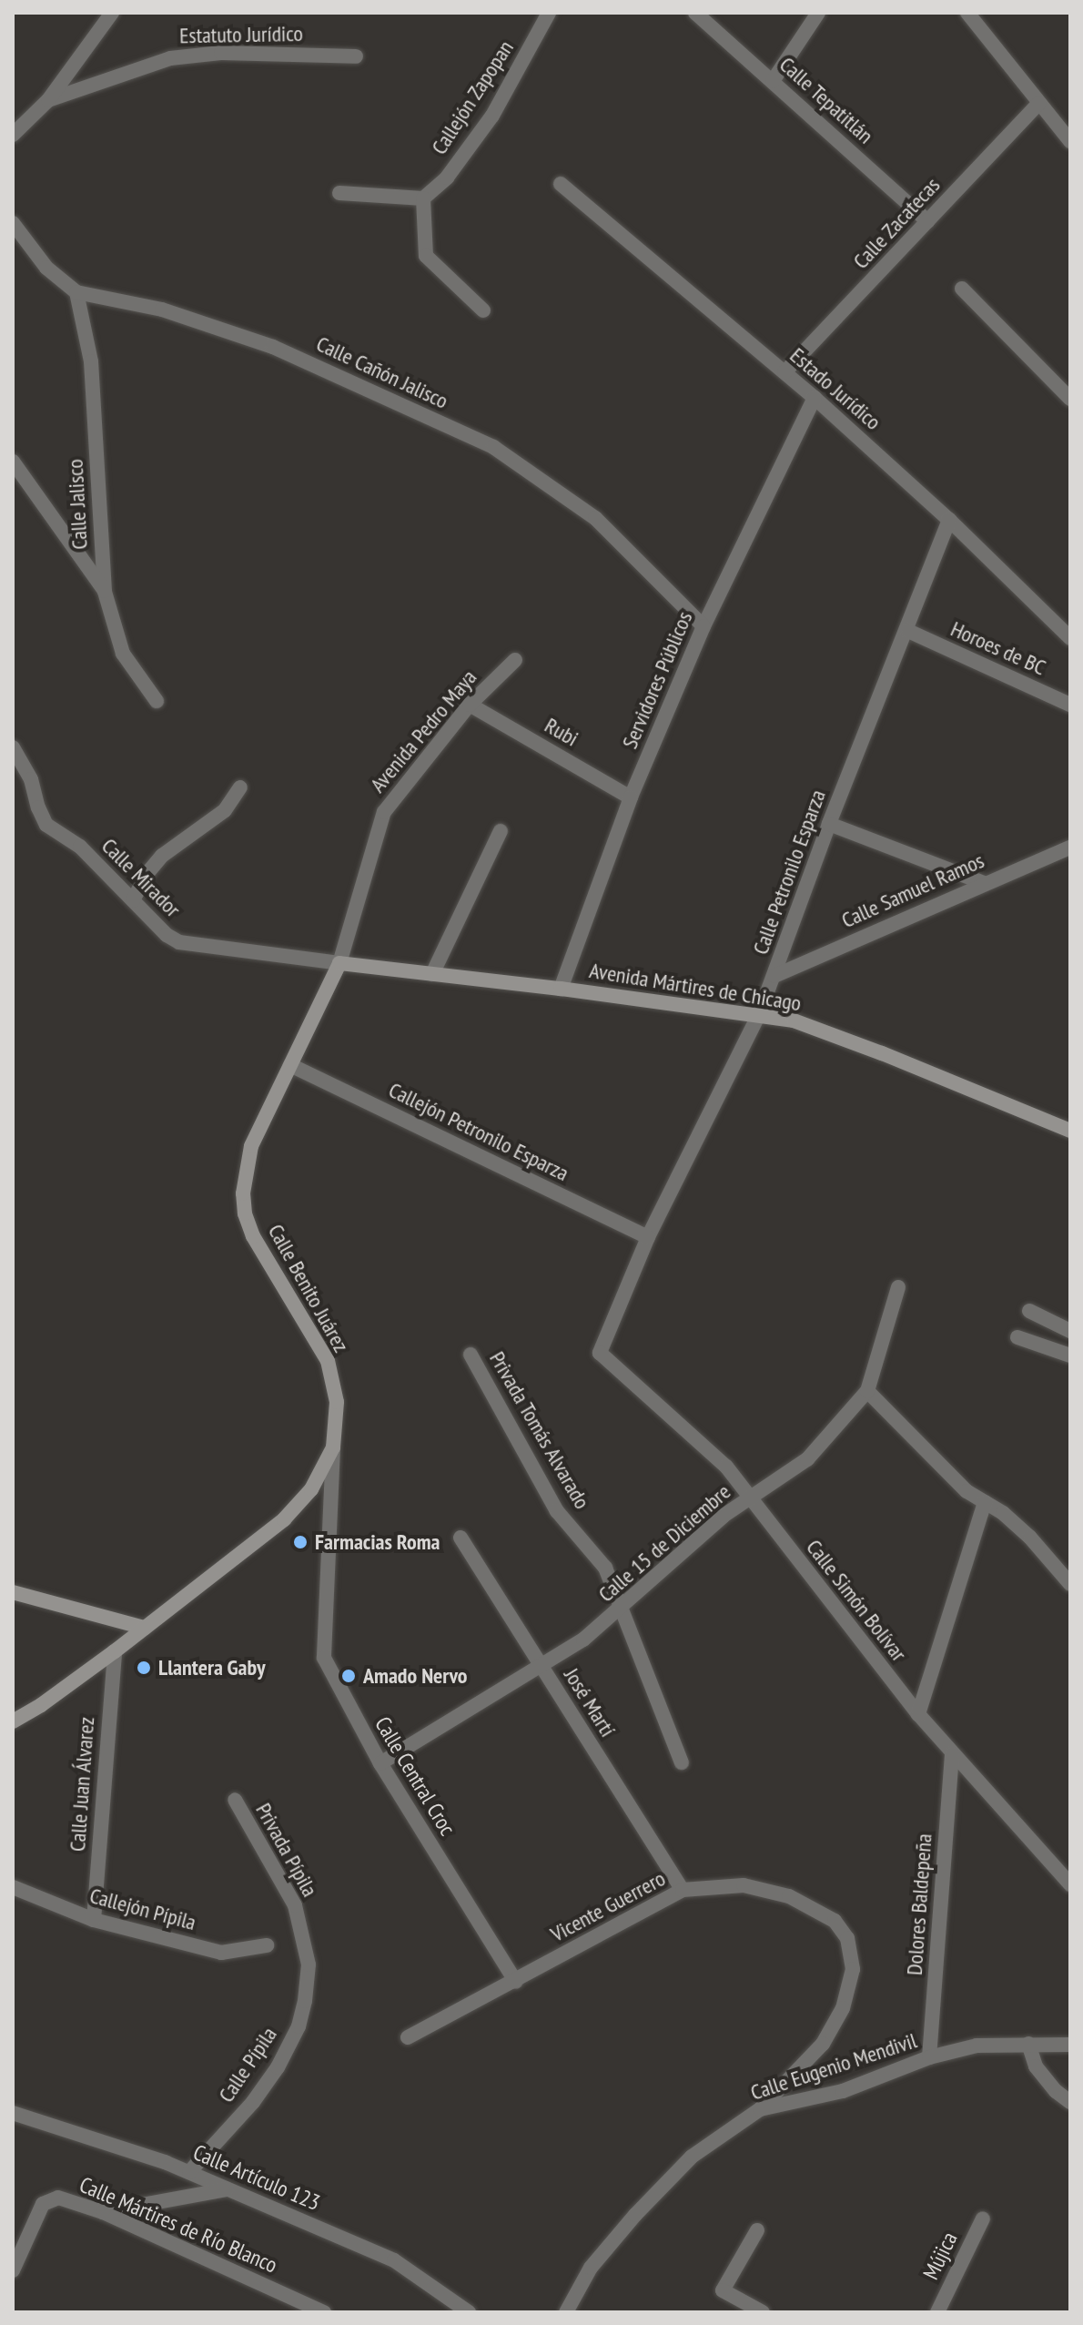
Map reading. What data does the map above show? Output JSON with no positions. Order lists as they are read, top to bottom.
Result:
{
  "streets": {
    "main road": ["Avenida Mártires de Chicago", "Calle Benito Juárez"],
    "street": [
      "Estatuto Jurídico",
      "Callejón Zapopan",
      "Calle Tepatitlán",
      "Calle Zacatecas",
      "Calle Cañón Jalisco",
      "Estado Jurídico",
      "Calle Jalisco",
      "Horoes de BC",
      "Servidores Públicos",
      "Avenida Pedro Maya",
      "Rubi",
      "Calle Petronilo Esparza",
      "Calle Mirador",
      "Calle Samuel Ramos",
      "Callejón Petronilo Esparza",
      "Privada Tomás Alvarado",
      "Calle 15 de Diciembre",
      "Calle Simón Bolívar",
      "José Martí",
      "Calle Central Croc",
      "Calle Juan Álvarez",
      "Privada Pípila",
      "Dolores Baldepeña",
      "Vicente Guerrero",
      "Callejón Pípila",
      "Calle Pípila",
      "Calle Eugenio Mendivil",
      "Calle Artículo 123",
      "Calle Mártires de Río Blanco",
      "Mújica"
    ]
  },
  "crossings": [
    ["Calle Tepatitlán", "Calle Zacatecas"],
    ["Calle Zacatecas", "Estado Jurídico"],
    ["Calle Cañón Jalisco", "Calle Jalisco"],
    ["Calle Cañón Jalisco", "Servidores Públicos"],
    ["Estado Jurídico", "Servidores Públicos"],
    ["Estado Jurídico", "Calle Petronilo Esparza"],
    ["Horoes de BC", "Calle Petronilo Esparza"],
    ["Servidores Públicos", "Rubi"],
    ["Servidores Públicos", "Avenida Mártires de Chicago"],
    ["Avenida Pedro Maya", "Rubi"],
    ["Avenida Pedro Maya", "Calle Mirador"],
    ["Avenida Pedro Maya", "Avenida Mártires de Chicago"],
    ["Avenida Pedro Maya", "Calle Benito Juárez"],
    ["Calle Petronilo Esparza", "Calle Samuel Ramos"],
    ["Calle Petronilo Esparza", "Avenida Mártires de Chicago"],
    ["Calle Petronilo Esparza", "Callejón Petronilo Esparza"],
    ["Calle Petronilo Esparza", "Calle Simón Bolívar"],
    ["Calle Mirador", "Avenida Mártires de Chicago"],
    ["Calle Mirador", "Calle Benito Juárez"],
    ["Avenida Mártires de Chicago", "Calle Benito Juárez"],
    ["Callejón Petronilo Esparza", "Calle Benito Juárez"],
    ["Calle Benito Juárez", "Calle Central Croc"],
    ["Calle Benito Juárez", "Calle Juan Álvarez"],
    ["Privada Tomás Alvarado", "Calle 15 de Diciembre"],
    ["Calle 15 de Diciembre", "Calle Simón Bolívar"],
    ["Calle 15 de Diciembre", "José Martí"],
    ["Calle 15 de Diciembre", "Calle Central Croc"],
    ["Calle Simón Bolívar", "Dolores Baldepeña"],
    ["José Martí", "Vicente Guerrero"],
    ["Calle Central Croc", "Vicente Guerrero"],
    ["Calle Juan Álvarez", "Callejón Pípila"],
    ["Privada Pípila", "Calle Pípila"],
    ["Dolores Baldepeña", "Calle Eugenio Mendivil"],
    ["Vicente Guerrero", "Calle Eugenio Mendivil"],
    ["Calle Pípila", "Calle Artículo 123"]
  ],
  "places": ["Farmacias Roma", "Llantera Gaby", "Amado Nervo"]
}
